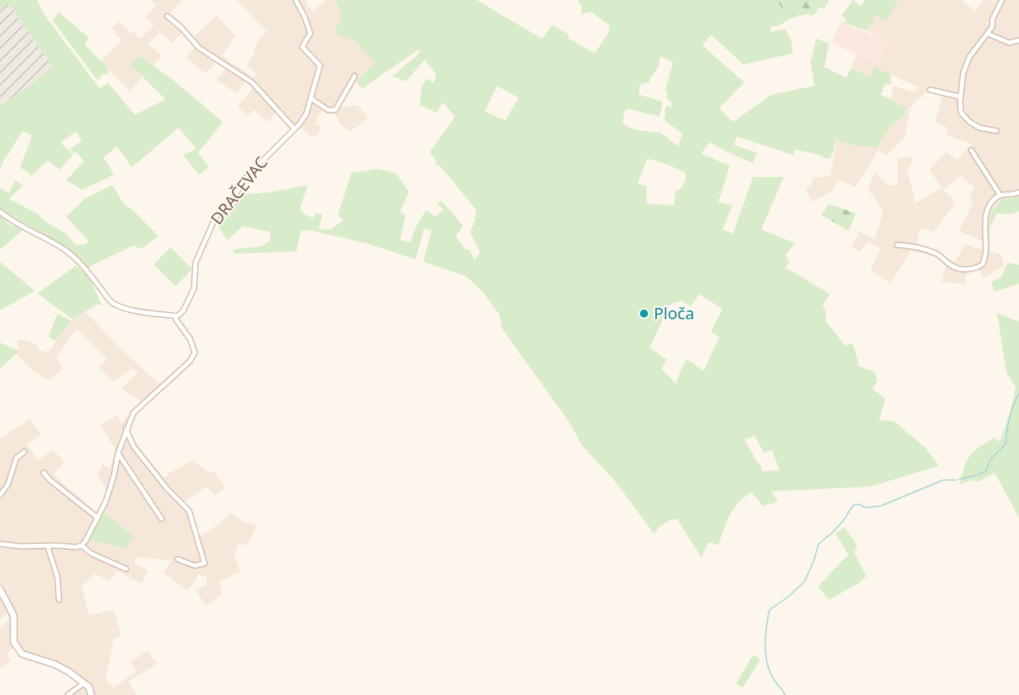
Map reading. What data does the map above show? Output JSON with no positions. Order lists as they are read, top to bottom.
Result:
{
  "streets": {
    "street": ["DRAČEVAC"]
  },
  "places": ["Ploča"]
}
